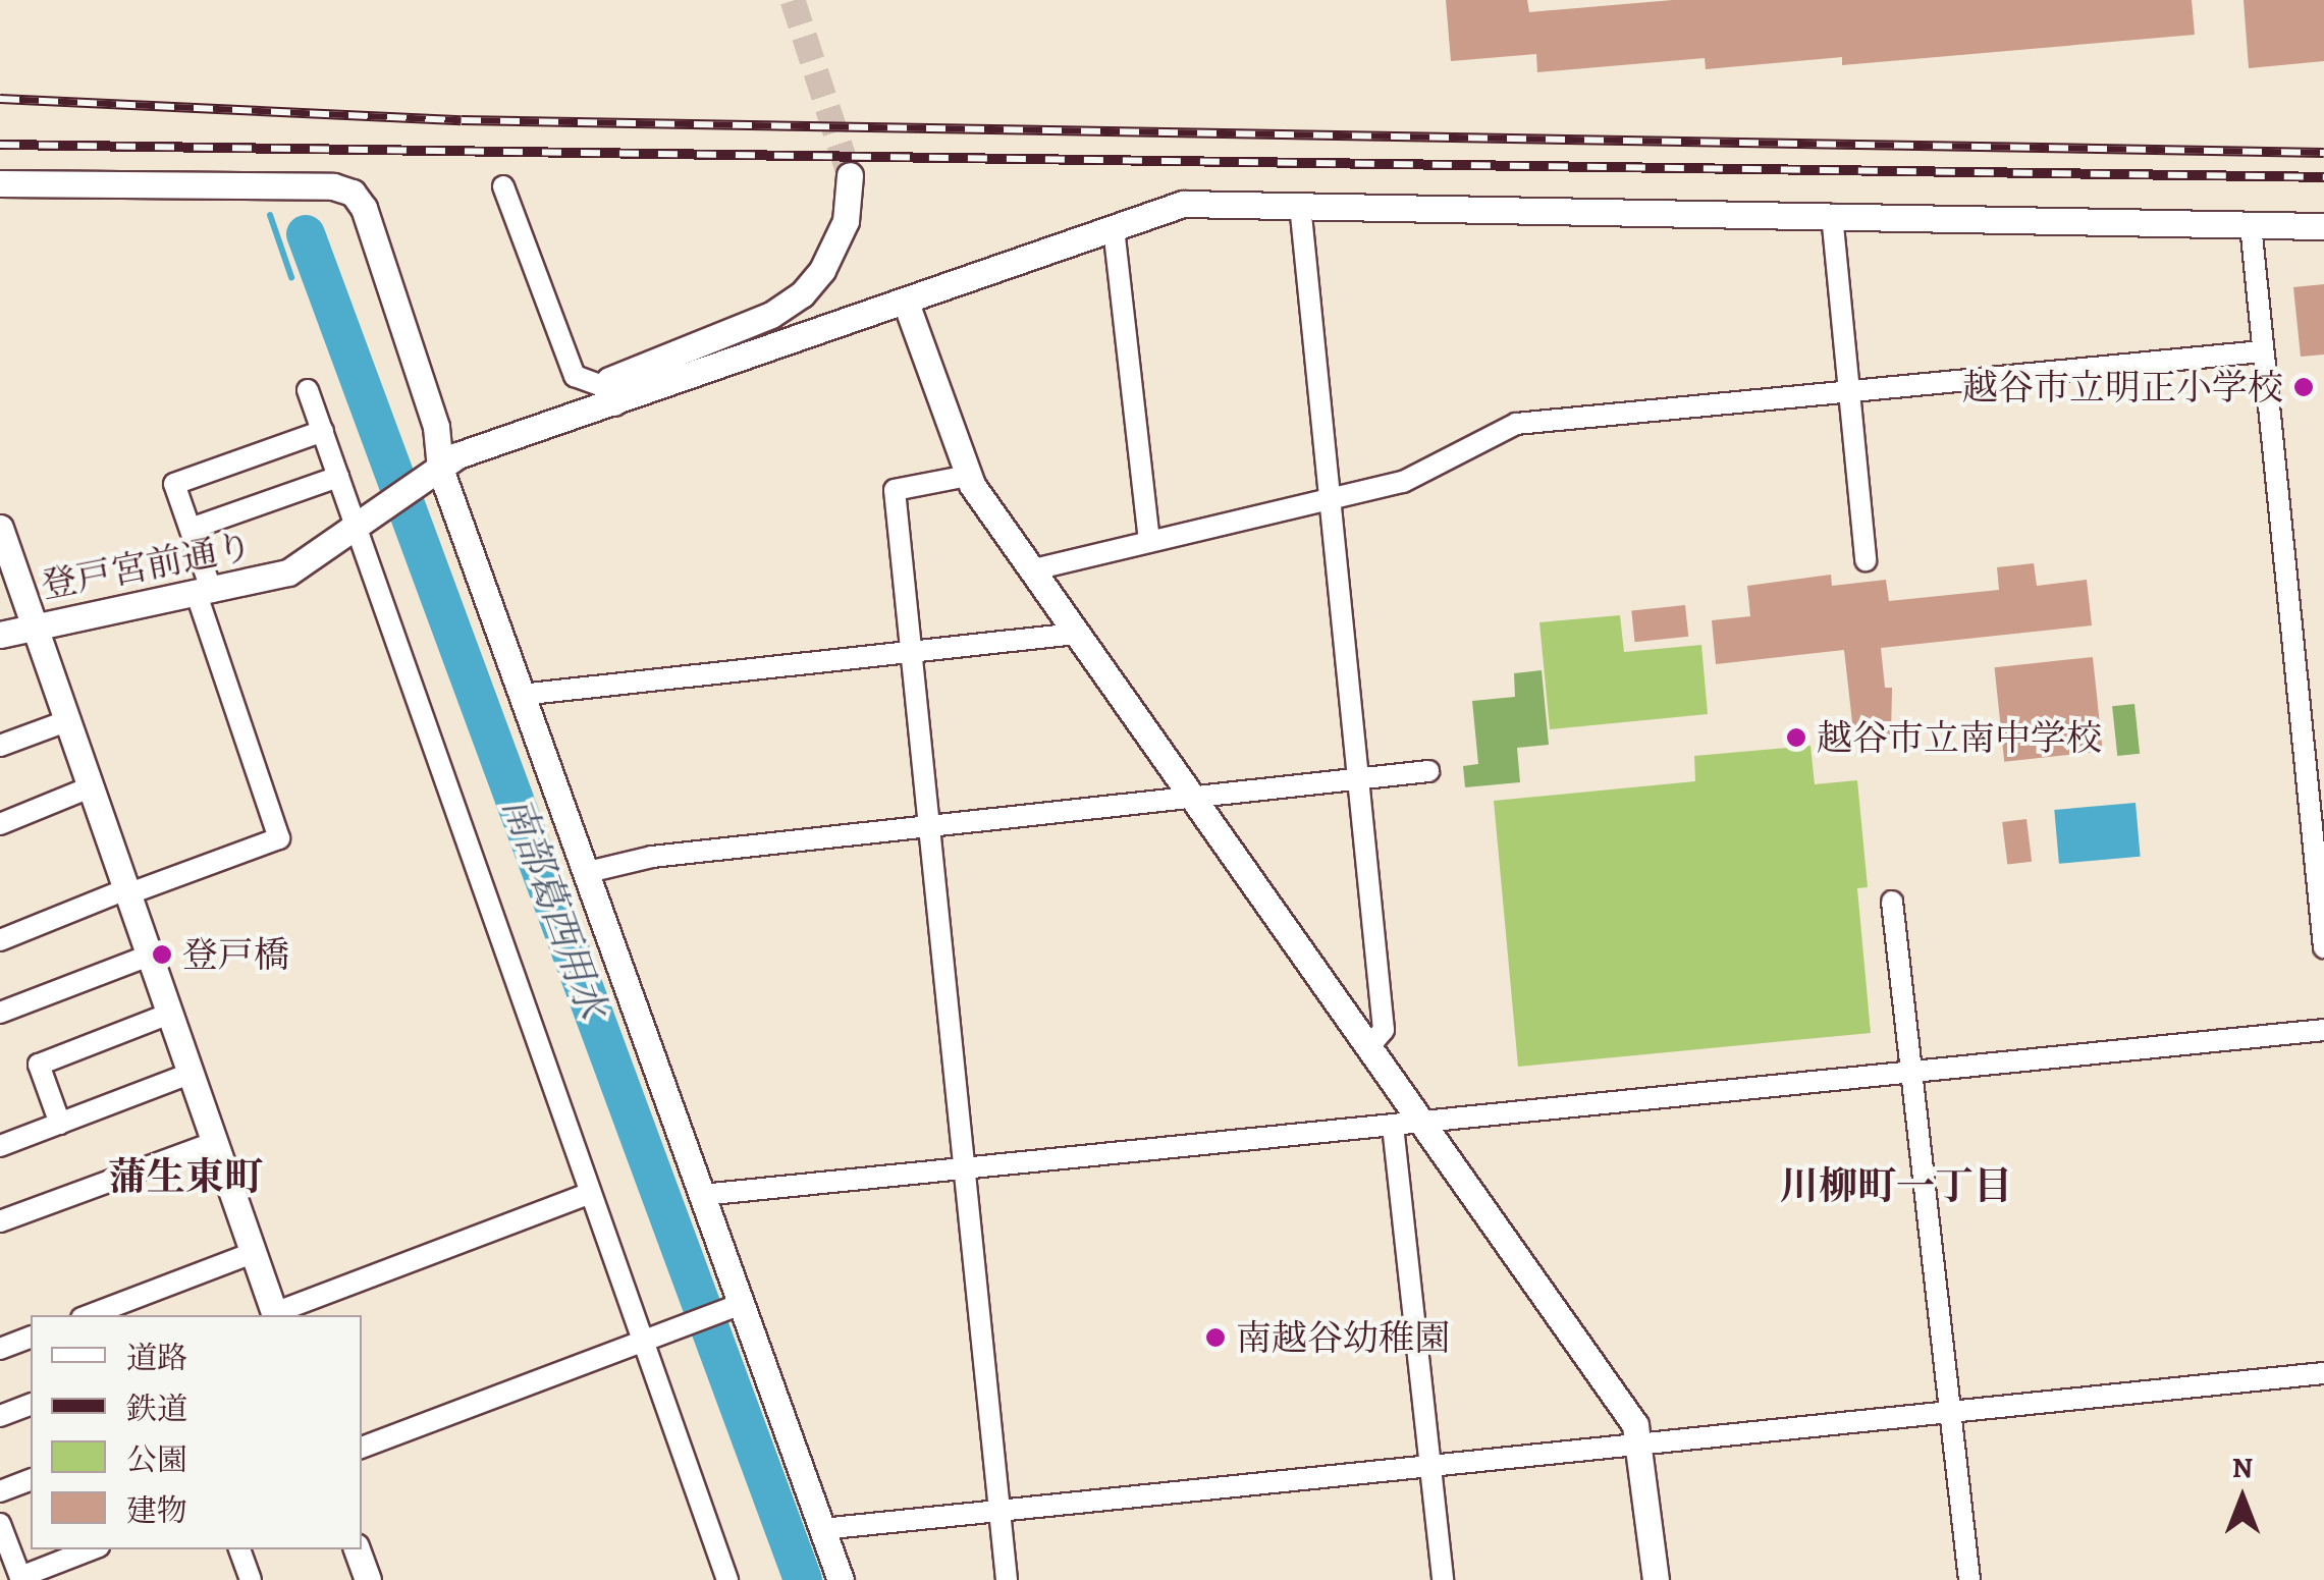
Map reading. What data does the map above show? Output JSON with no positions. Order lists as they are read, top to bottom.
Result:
{
  "streets": {
    "street": ["登戸宮前通り"]
  },
  "districts": ["蒲生東町", "川柳町一丁目"],
  "water": ["南部葛西用水"],
  "places": [
    "越谷市立明正小学校",
    "越谷市立南中学校",
    "登戸橋",
    "南越谷幼稚園"
  ],
  "legend": [
    "道路",
    "鉄道",
    "公園",
    "建物"
  ],
  "north": "top"
}
